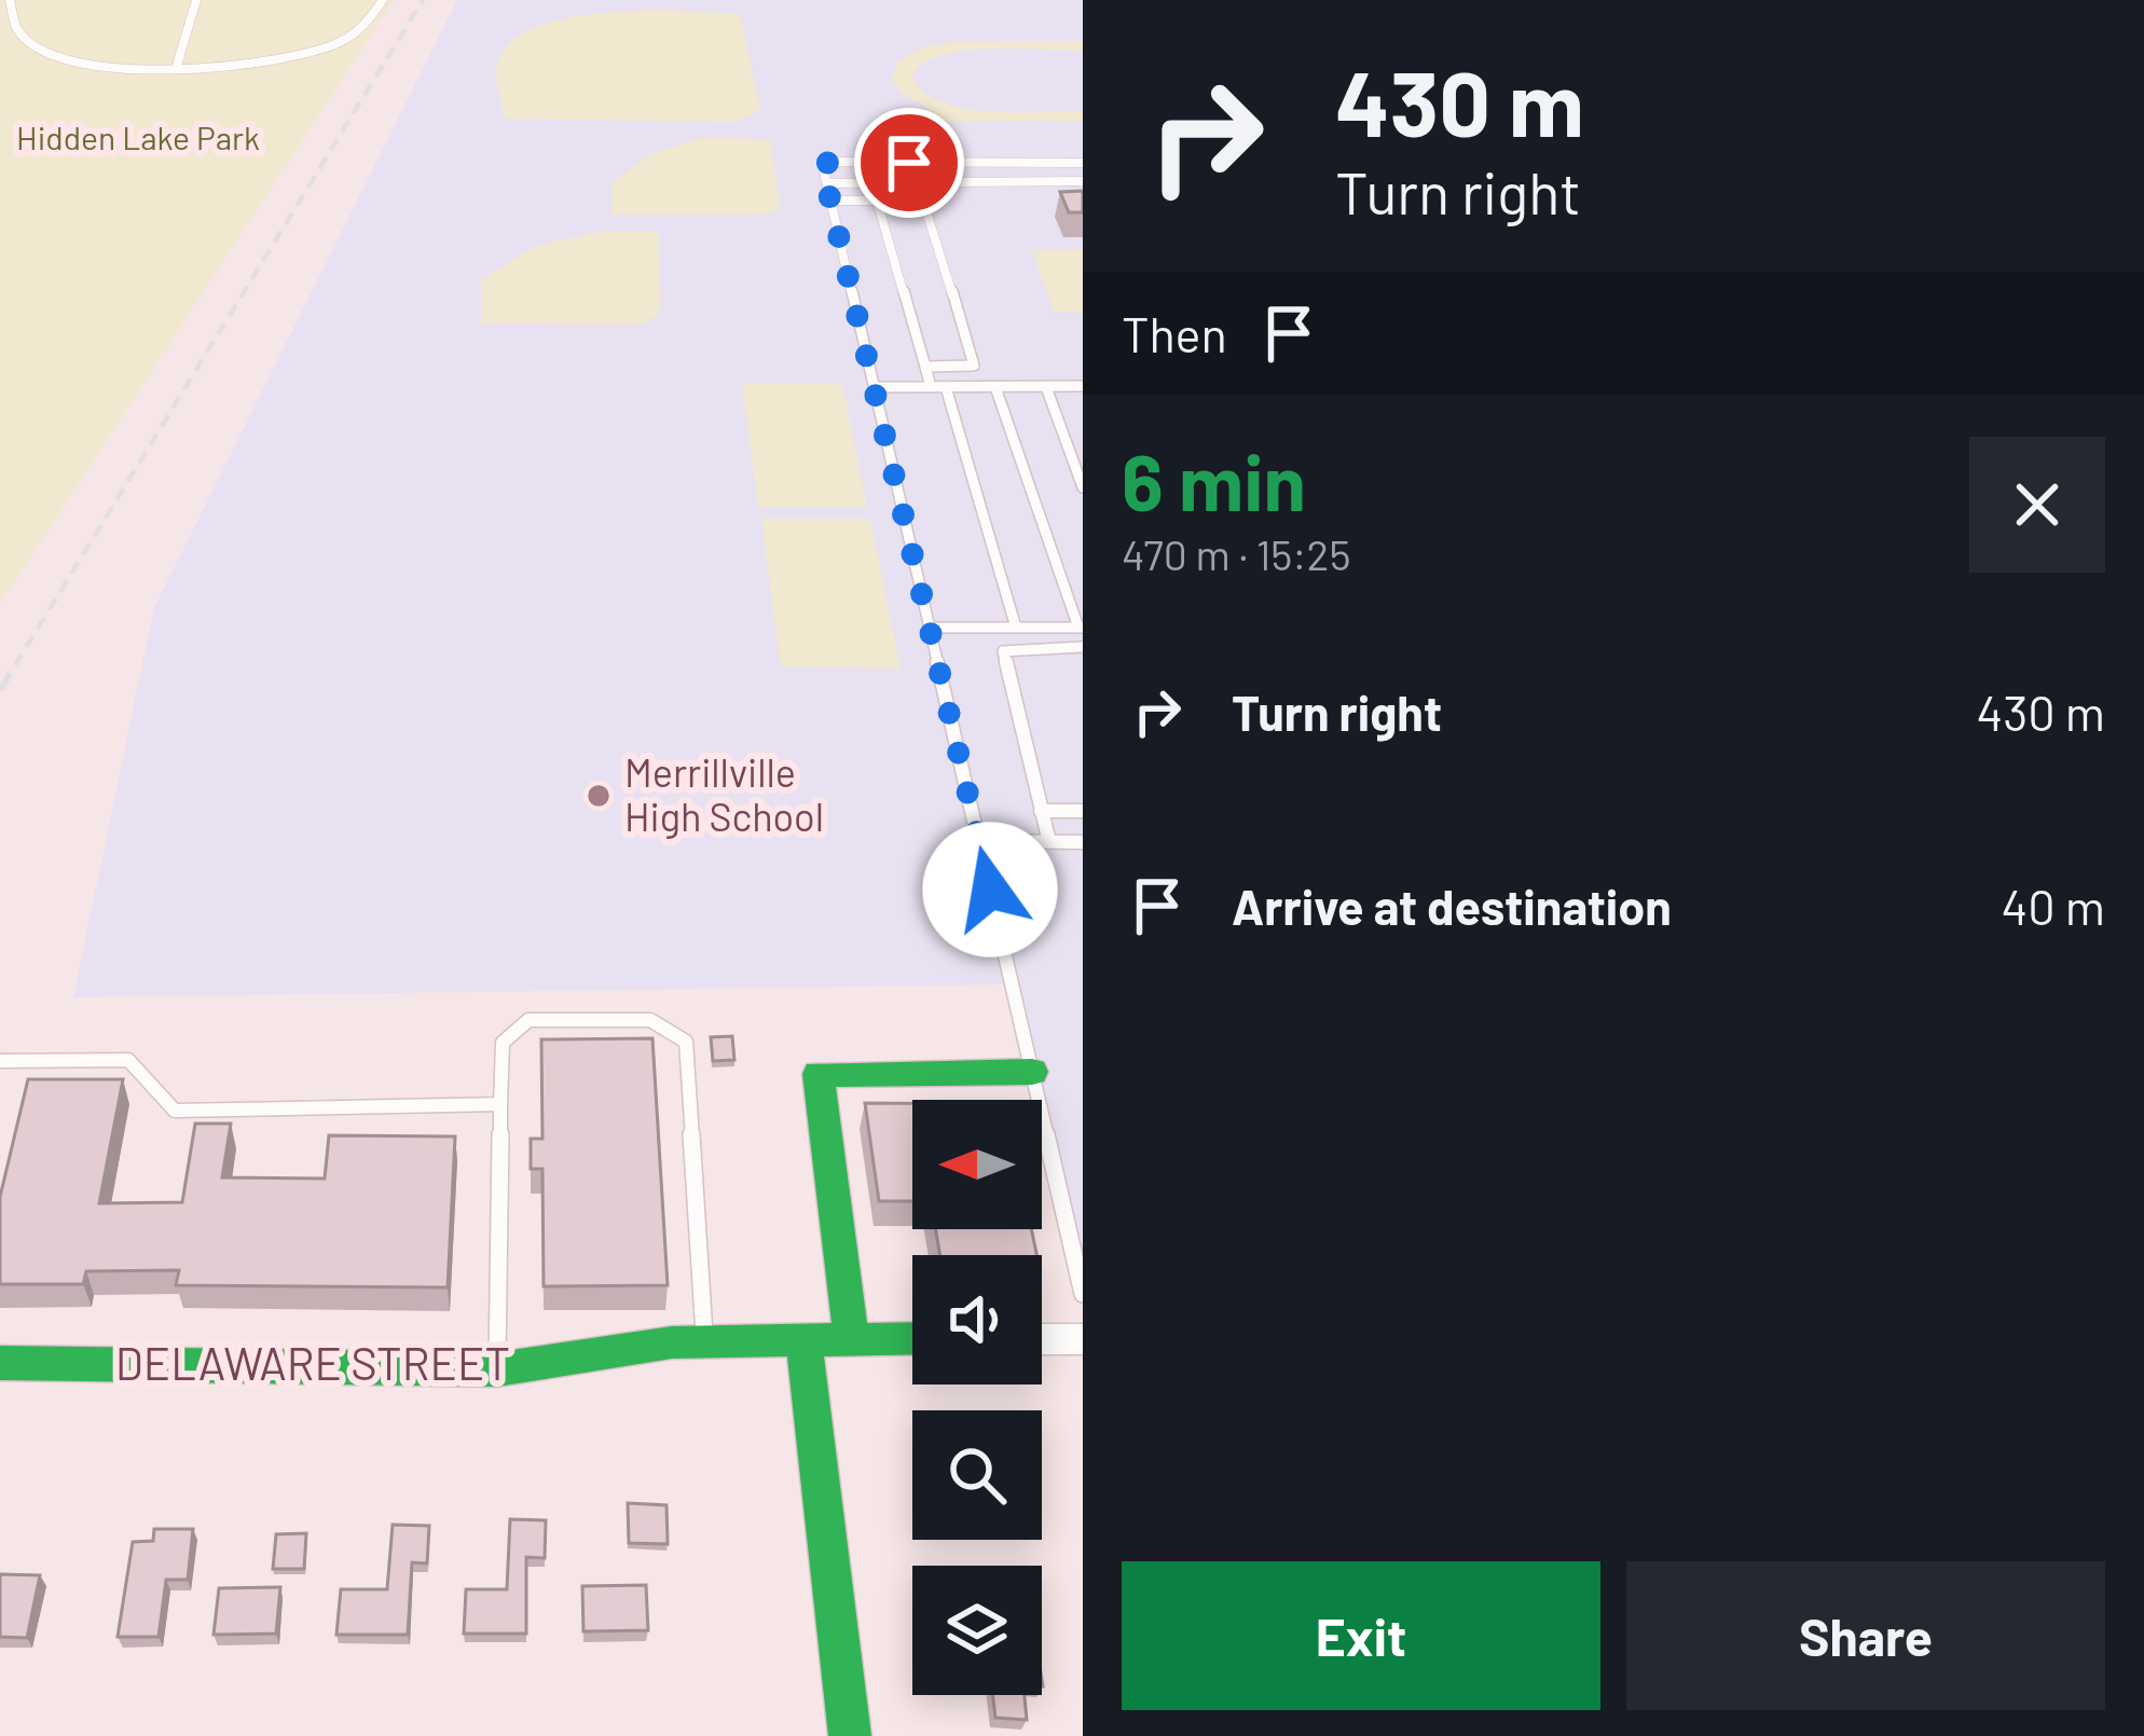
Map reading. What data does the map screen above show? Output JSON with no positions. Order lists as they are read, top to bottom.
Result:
{
  "streets": {
    "street": ["DELAWARE STREET"]
  },
  "parks": ["Hidden Lake Park"],
  "places": ["Merrillville High School"],
  "north": "left",
  "page": {
    "turn": ["430 m", "Turn right"],
    "then": "Then",
    "heading": ["6 min", "470 m · 15:25"],
    "list": [
      {
        "name": "Turn right",
        "value": "430 m"
      },
      {
        "name": "Arrive at destination",
        "value": "40 m"
      }
    ],
    "buttons": ["Exit", "Share"]
  }
}
